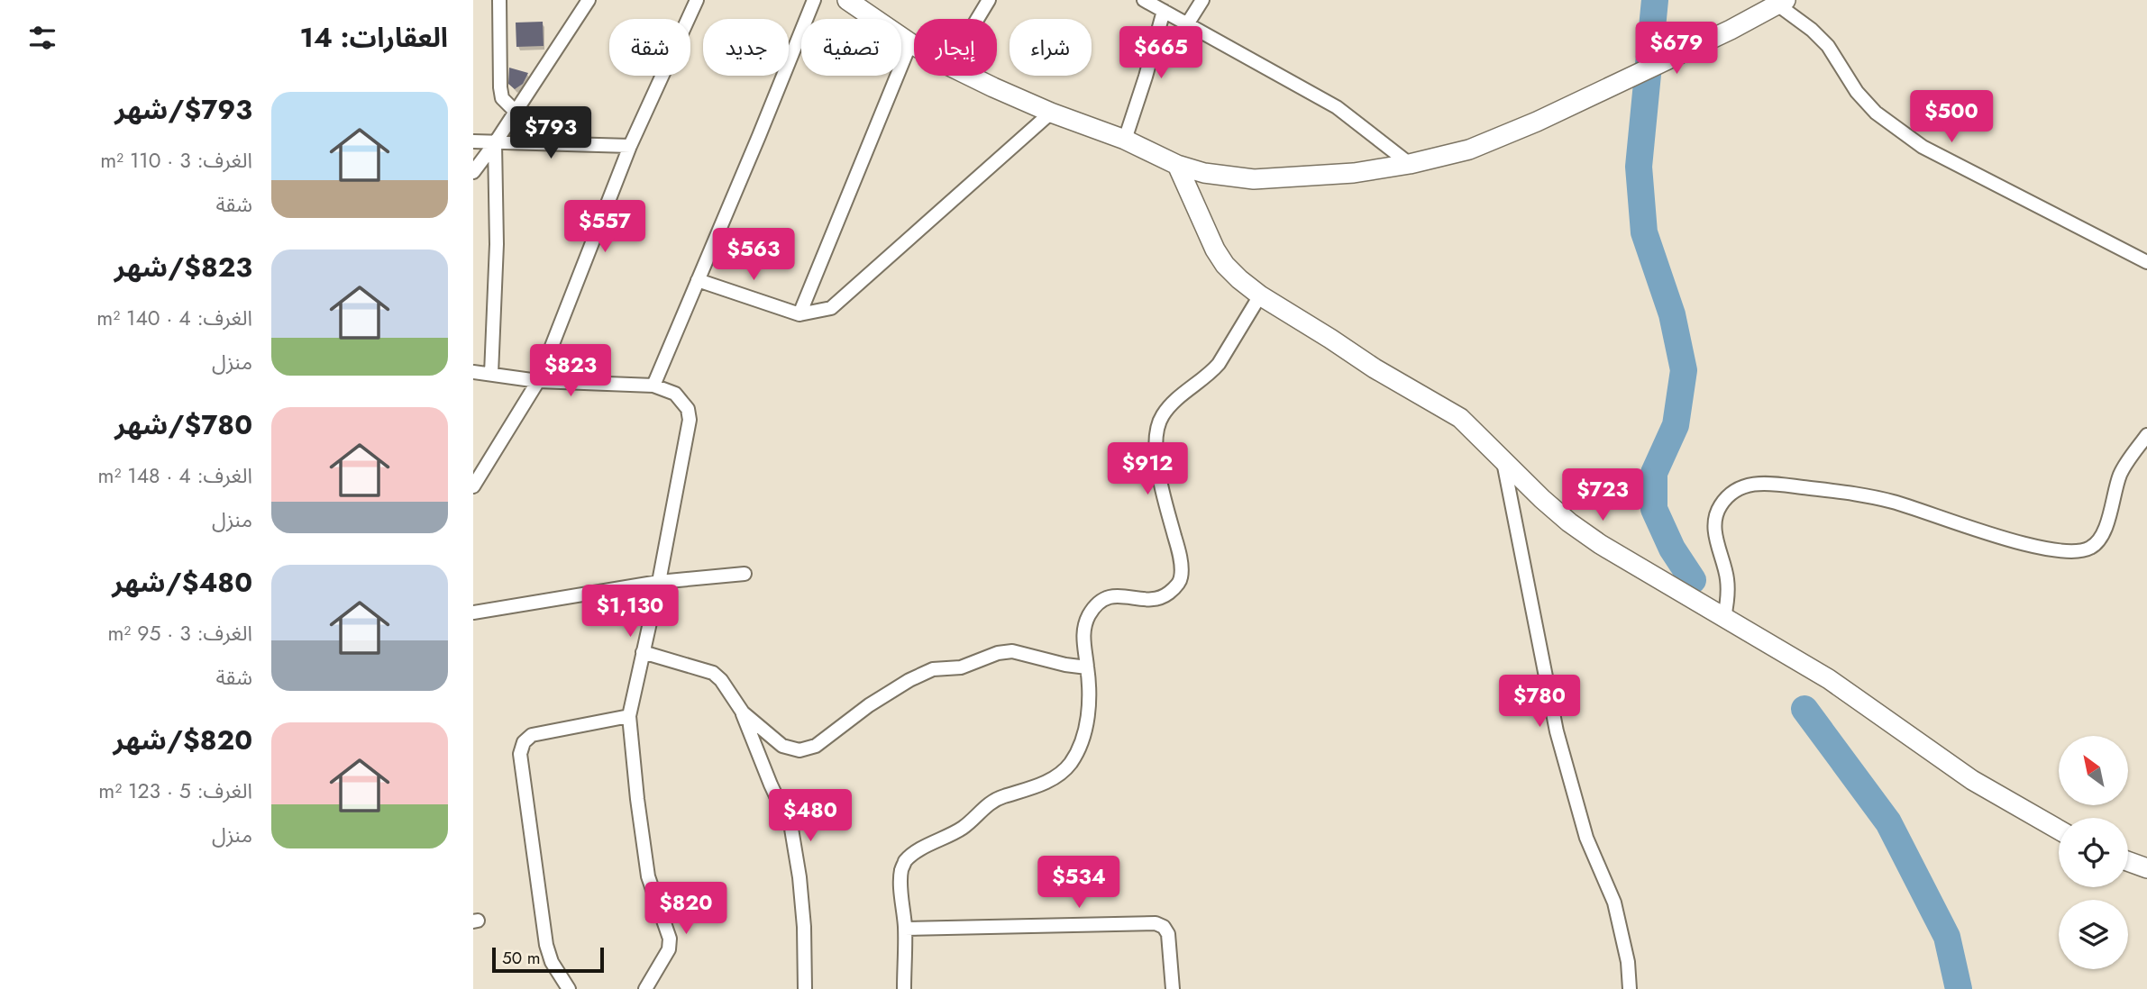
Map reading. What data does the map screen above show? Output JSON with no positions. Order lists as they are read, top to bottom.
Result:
{
  "scale_bar": "50 m",
  "north": "top left",
  "page": {
    "heading": "العقارات: 14",
    "chip": [
      "شراء",
      "إيجار",
      "تصفية",
      "جديد",
      "شقة"
    ],
    "price": [
      "$679",
      "$665",
      "$500",
      "$793",
      "$557",
      "$563",
      "$823",
      "$912",
      "$723",
      "$1,130",
      "$780",
      "$480",
      "$534",
      "$820"
    ],
    "list": [
      {
        "name": "$793/شهر",
        "note": "الغرف: 3 · 110 m² · شقة"
      },
      {
        "name": "$823/شهر",
        "note": "الغرف: 4 · 140 m² · منزل"
      },
      {
        "name": "$780/شهر",
        "note": "الغرف: 4 · 148 m² · منزل"
      },
      {
        "name": "$480/شهر",
        "note": "الغرف: 3 · 95 m² · شقة"
      },
      {
        "name": "$820/شهر",
        "note": "الغرف: 5 · 123 m² · منزل"
      }
    ],
    "scale": "50 m"
  }
}
